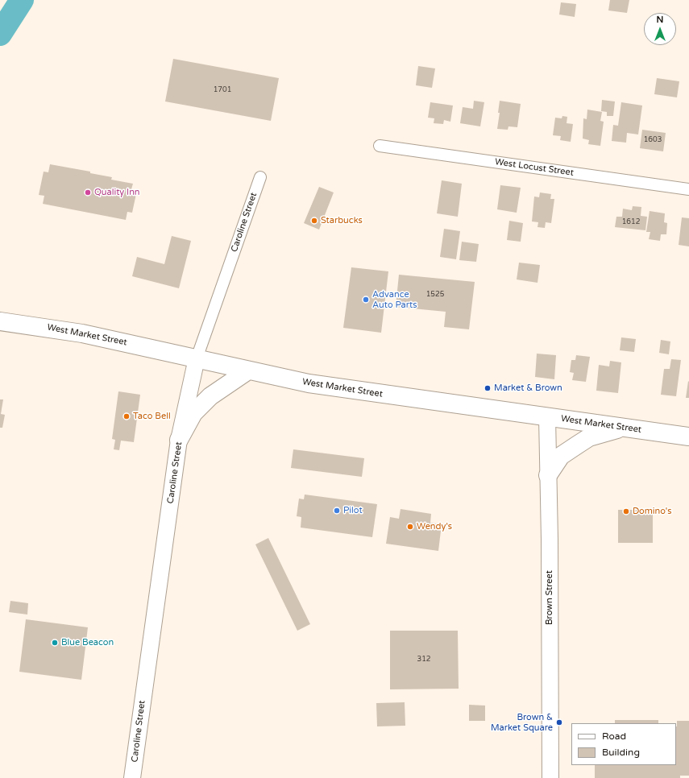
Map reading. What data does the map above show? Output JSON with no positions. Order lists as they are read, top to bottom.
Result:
{
  "streets": {
    "main road": ["West Market Street"],
    "street": ["West Locust Street", "Caroline Street", "Brown Street"]
  },
  "crossings": [
    ["Caroline Street", "West Market Street"],
    ["West Market Street", "Brown Street"]
  ],
  "places": [
    "Quality Inn",
    "Starbucks",
    "Advance Auto Parts",
    "Market & Brown",
    "Taco Bell",
    "Pilot",
    "Domino's",
    "Wendy's",
    "Blue Beacon",
    "Brown & Market Square"
  ],
  "house_numbers": [
    "1701",
    "1603",
    "1612",
    "1525",
    "312"
  ],
  "legend": ["Road", "Building"],
  "north": "top"
}
